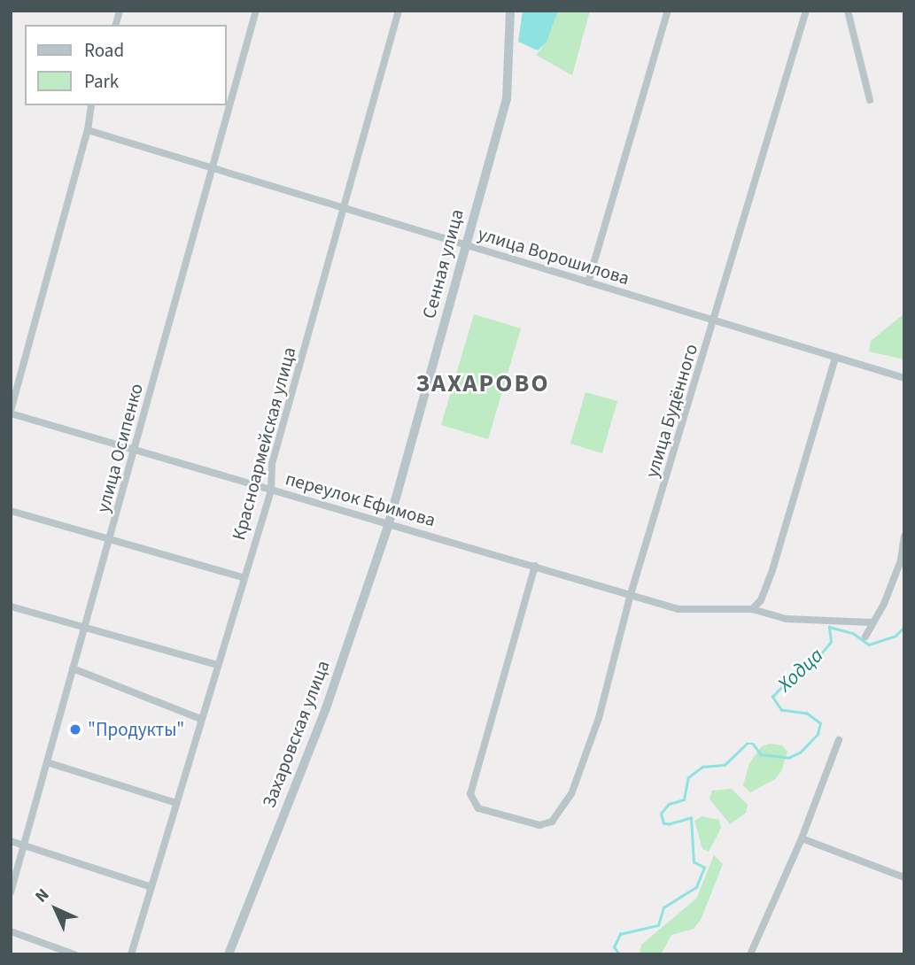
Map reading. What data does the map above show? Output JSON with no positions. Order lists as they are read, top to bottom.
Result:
{
  "streets": {
    "street": [
      "улица Ворошилова",
      "Сенная улица",
      "улица Будённого",
      "Красноармейская улица",
      "улица Осипенко",
      "переулок Ефимова",
      "Захаровская улица"
    ]
  },
  "crossings": [
    ["улица Ворошилова", "Сенная улица"],
    ["улица Ворошилова", "улица Будённого"],
    ["улица Ворошилова", "Красноармейская улица"],
    ["улица Ворошилова", "улица Осипенко"],
    ["Сенная улица", "переулок Ефимова"],
    ["Сенная улица", "Захаровская улица"],
    ["улица Будённого", "переулок Ефимова"],
    ["Красноармейская улица", "переулок Ефимова"],
    ["улица Осипенко", "переулок Ефимова"],
    ["переулок Ефимова", "Захаровская улица"]
  ],
  "districts": ["ЗАХАРОВО"],
  "water": ["Ходца"],
  "places": ["\"Продукты\""],
  "legend": ["Road", "Park"],
  "north": "top left"
}
